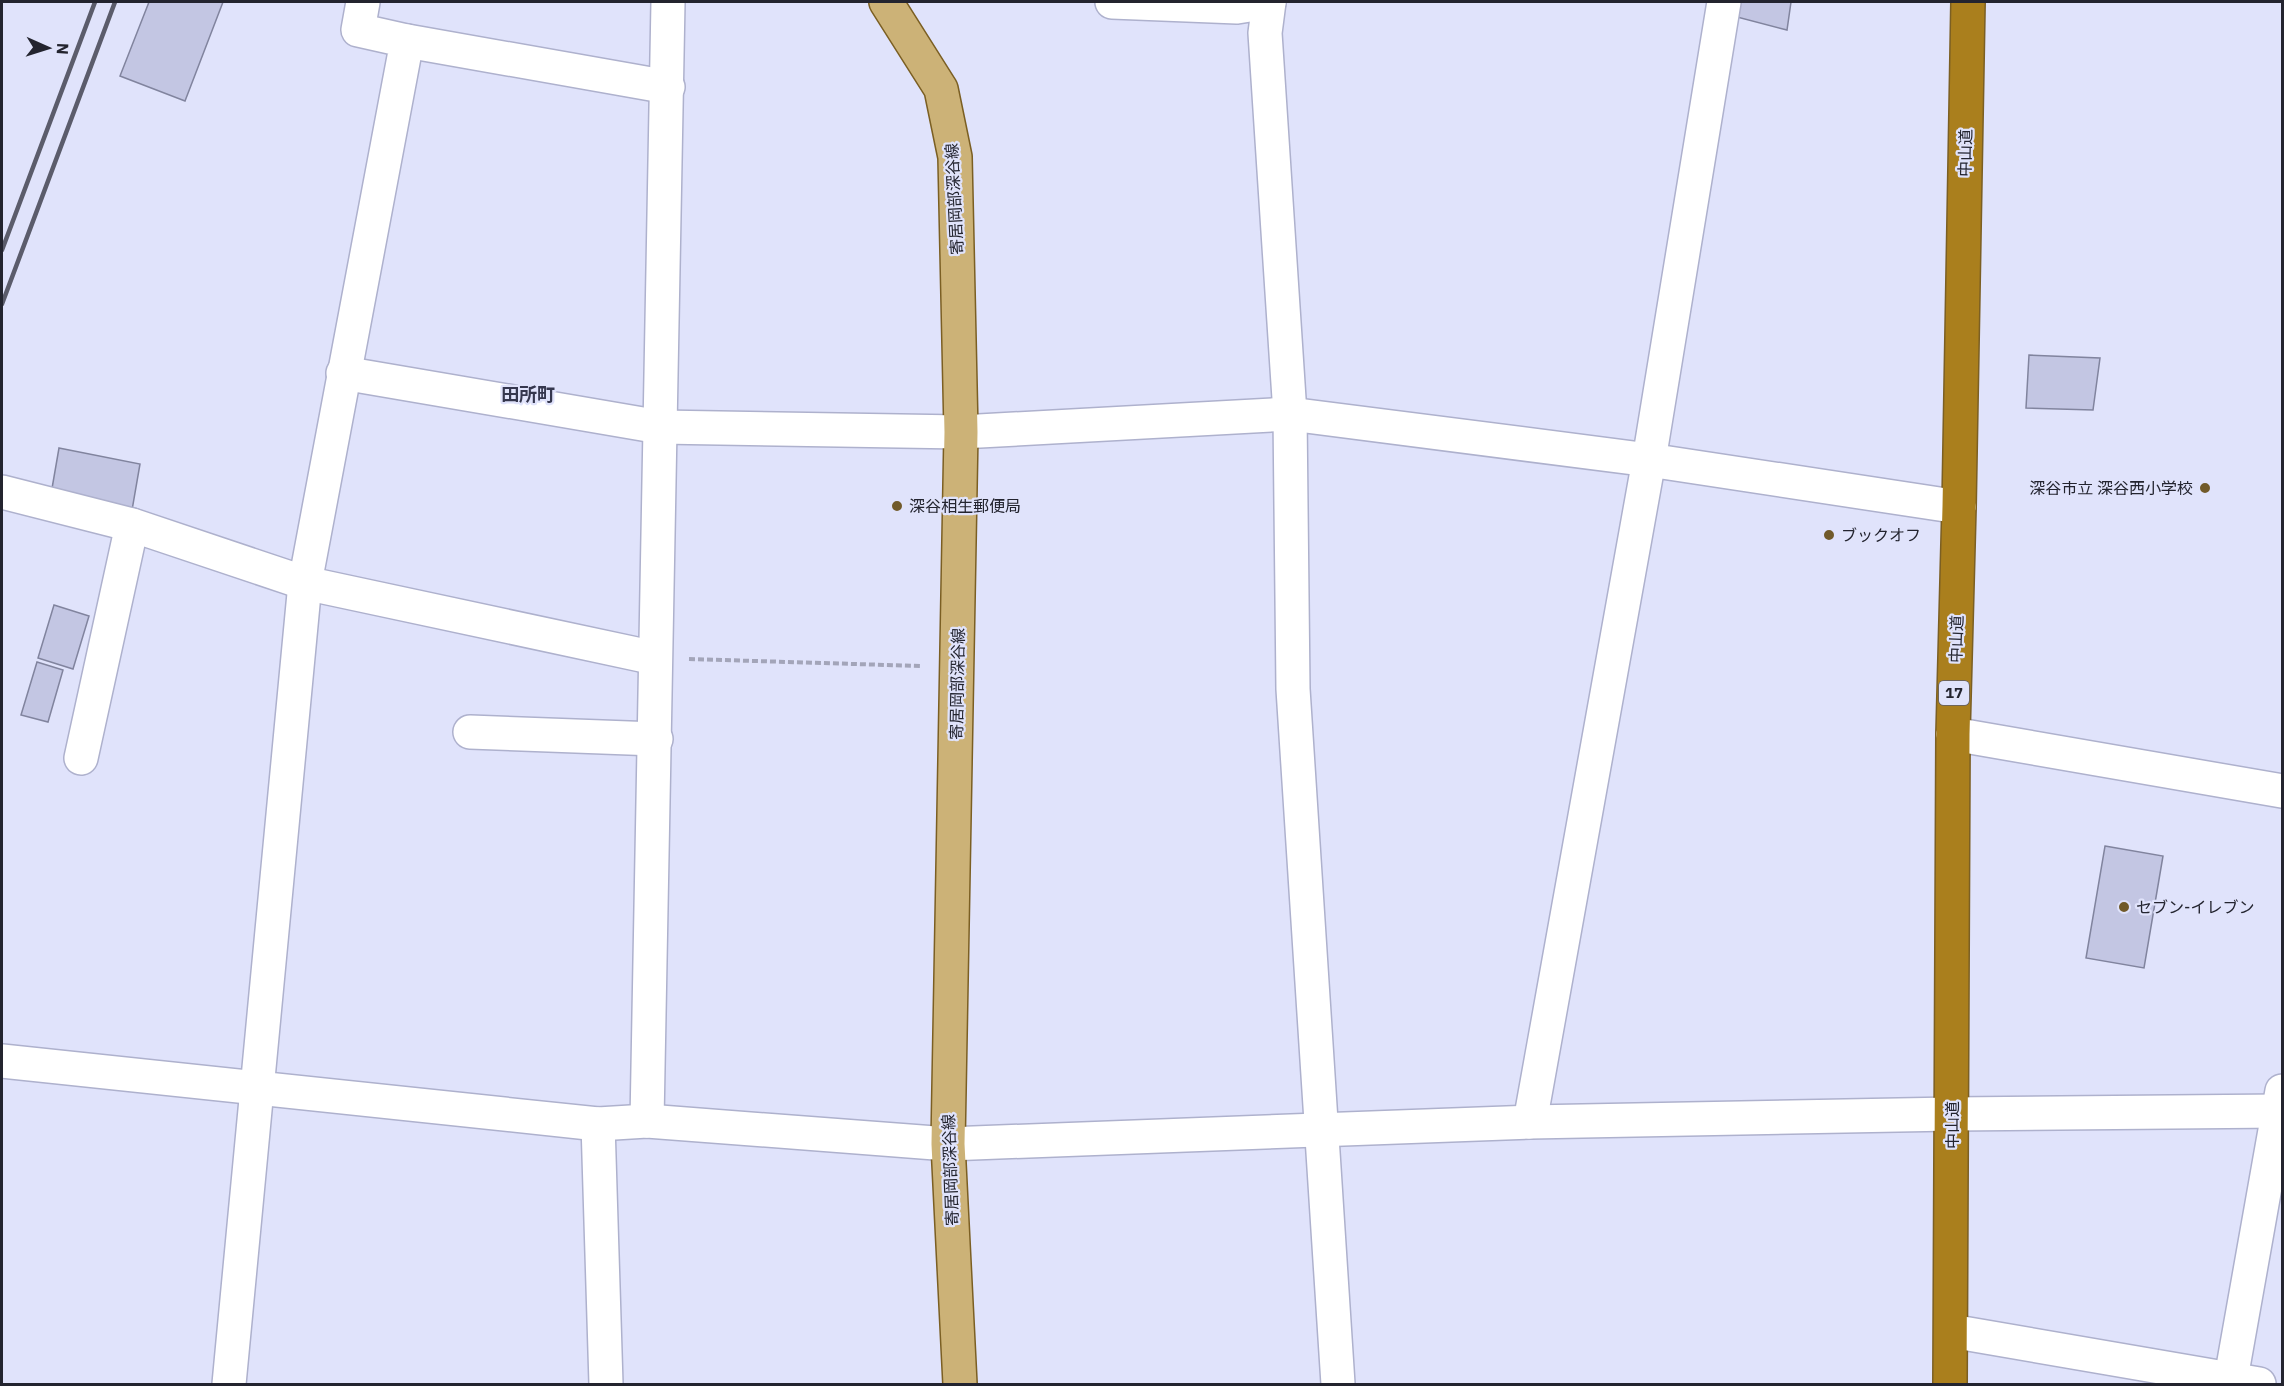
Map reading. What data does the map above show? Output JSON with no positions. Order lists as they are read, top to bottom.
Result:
{
  "streets": {
    "highway": ["中山道", "17"],
    "main road": ["寄居岡部深谷線"]
  },
  "districts": ["田所町"],
  "places": [
    "深谷市立 深谷西小学校",
    "深谷相生郵便局",
    "ブックオフ",
    "セブン-イレブン"
  ],
  "north": "right"
}
